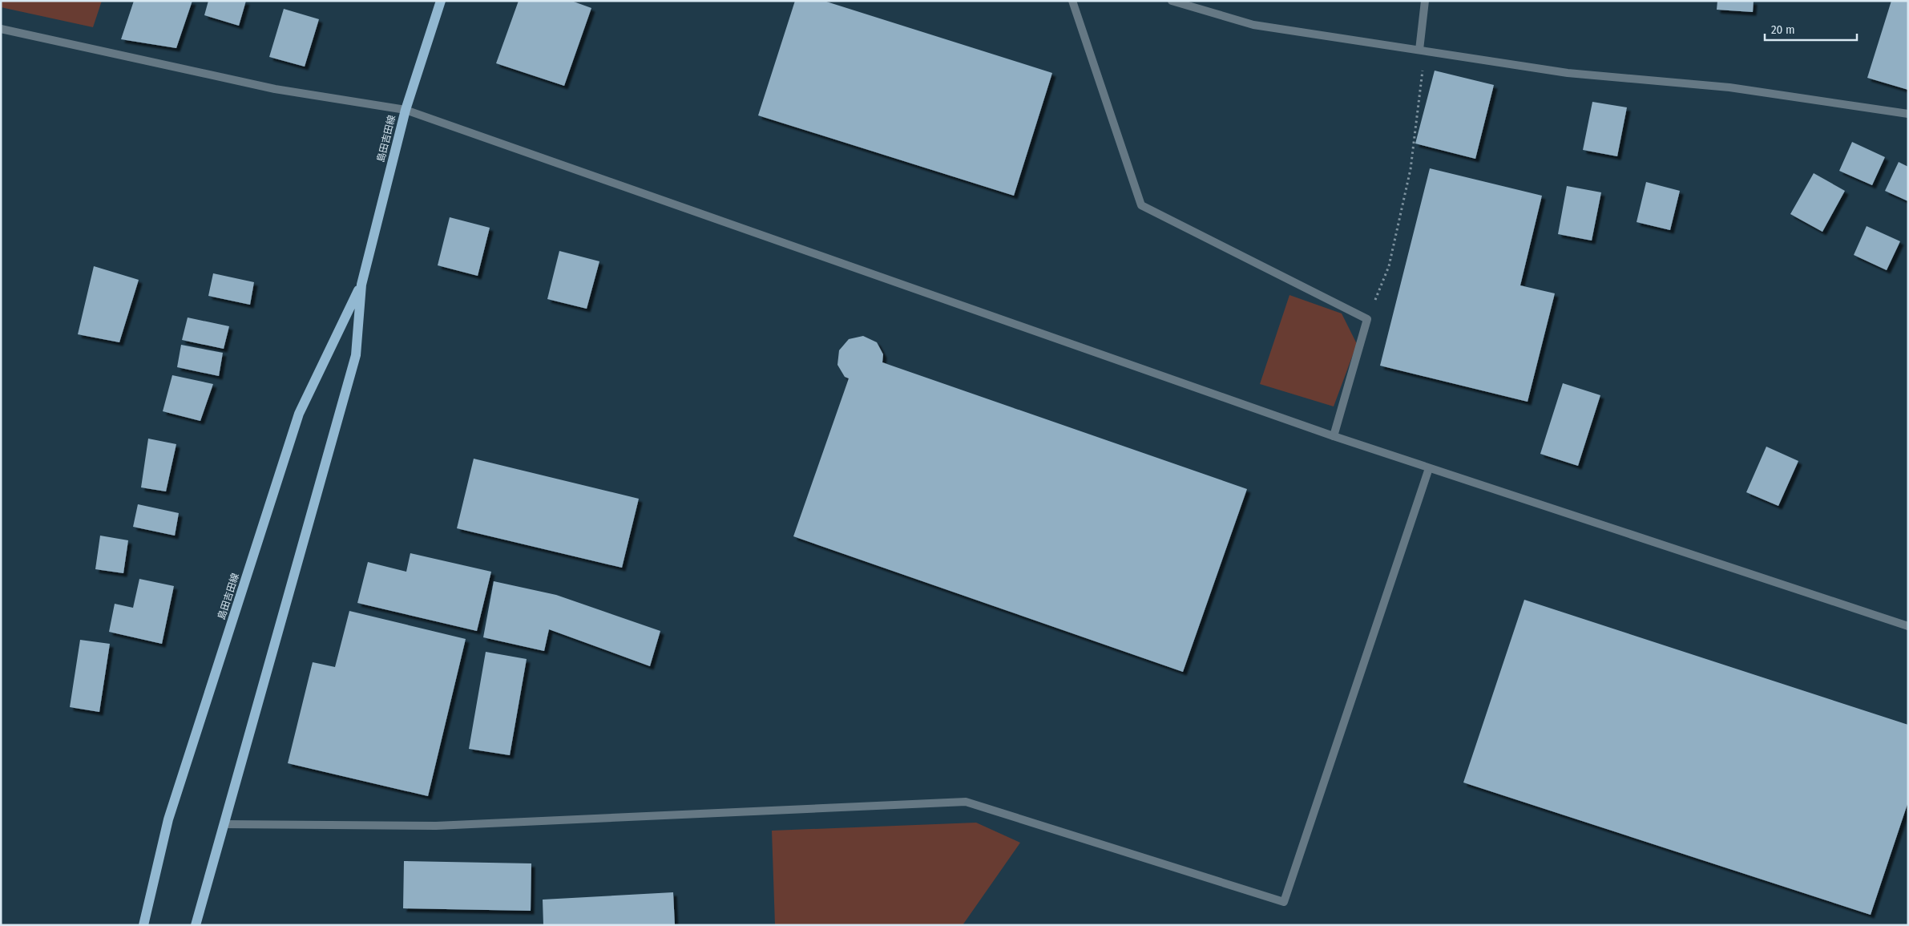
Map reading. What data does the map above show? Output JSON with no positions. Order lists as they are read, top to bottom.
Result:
{
  "streets": {
    "main road": ["島田吉田線"]
  },
  "scale_bar": "20 m"
}
